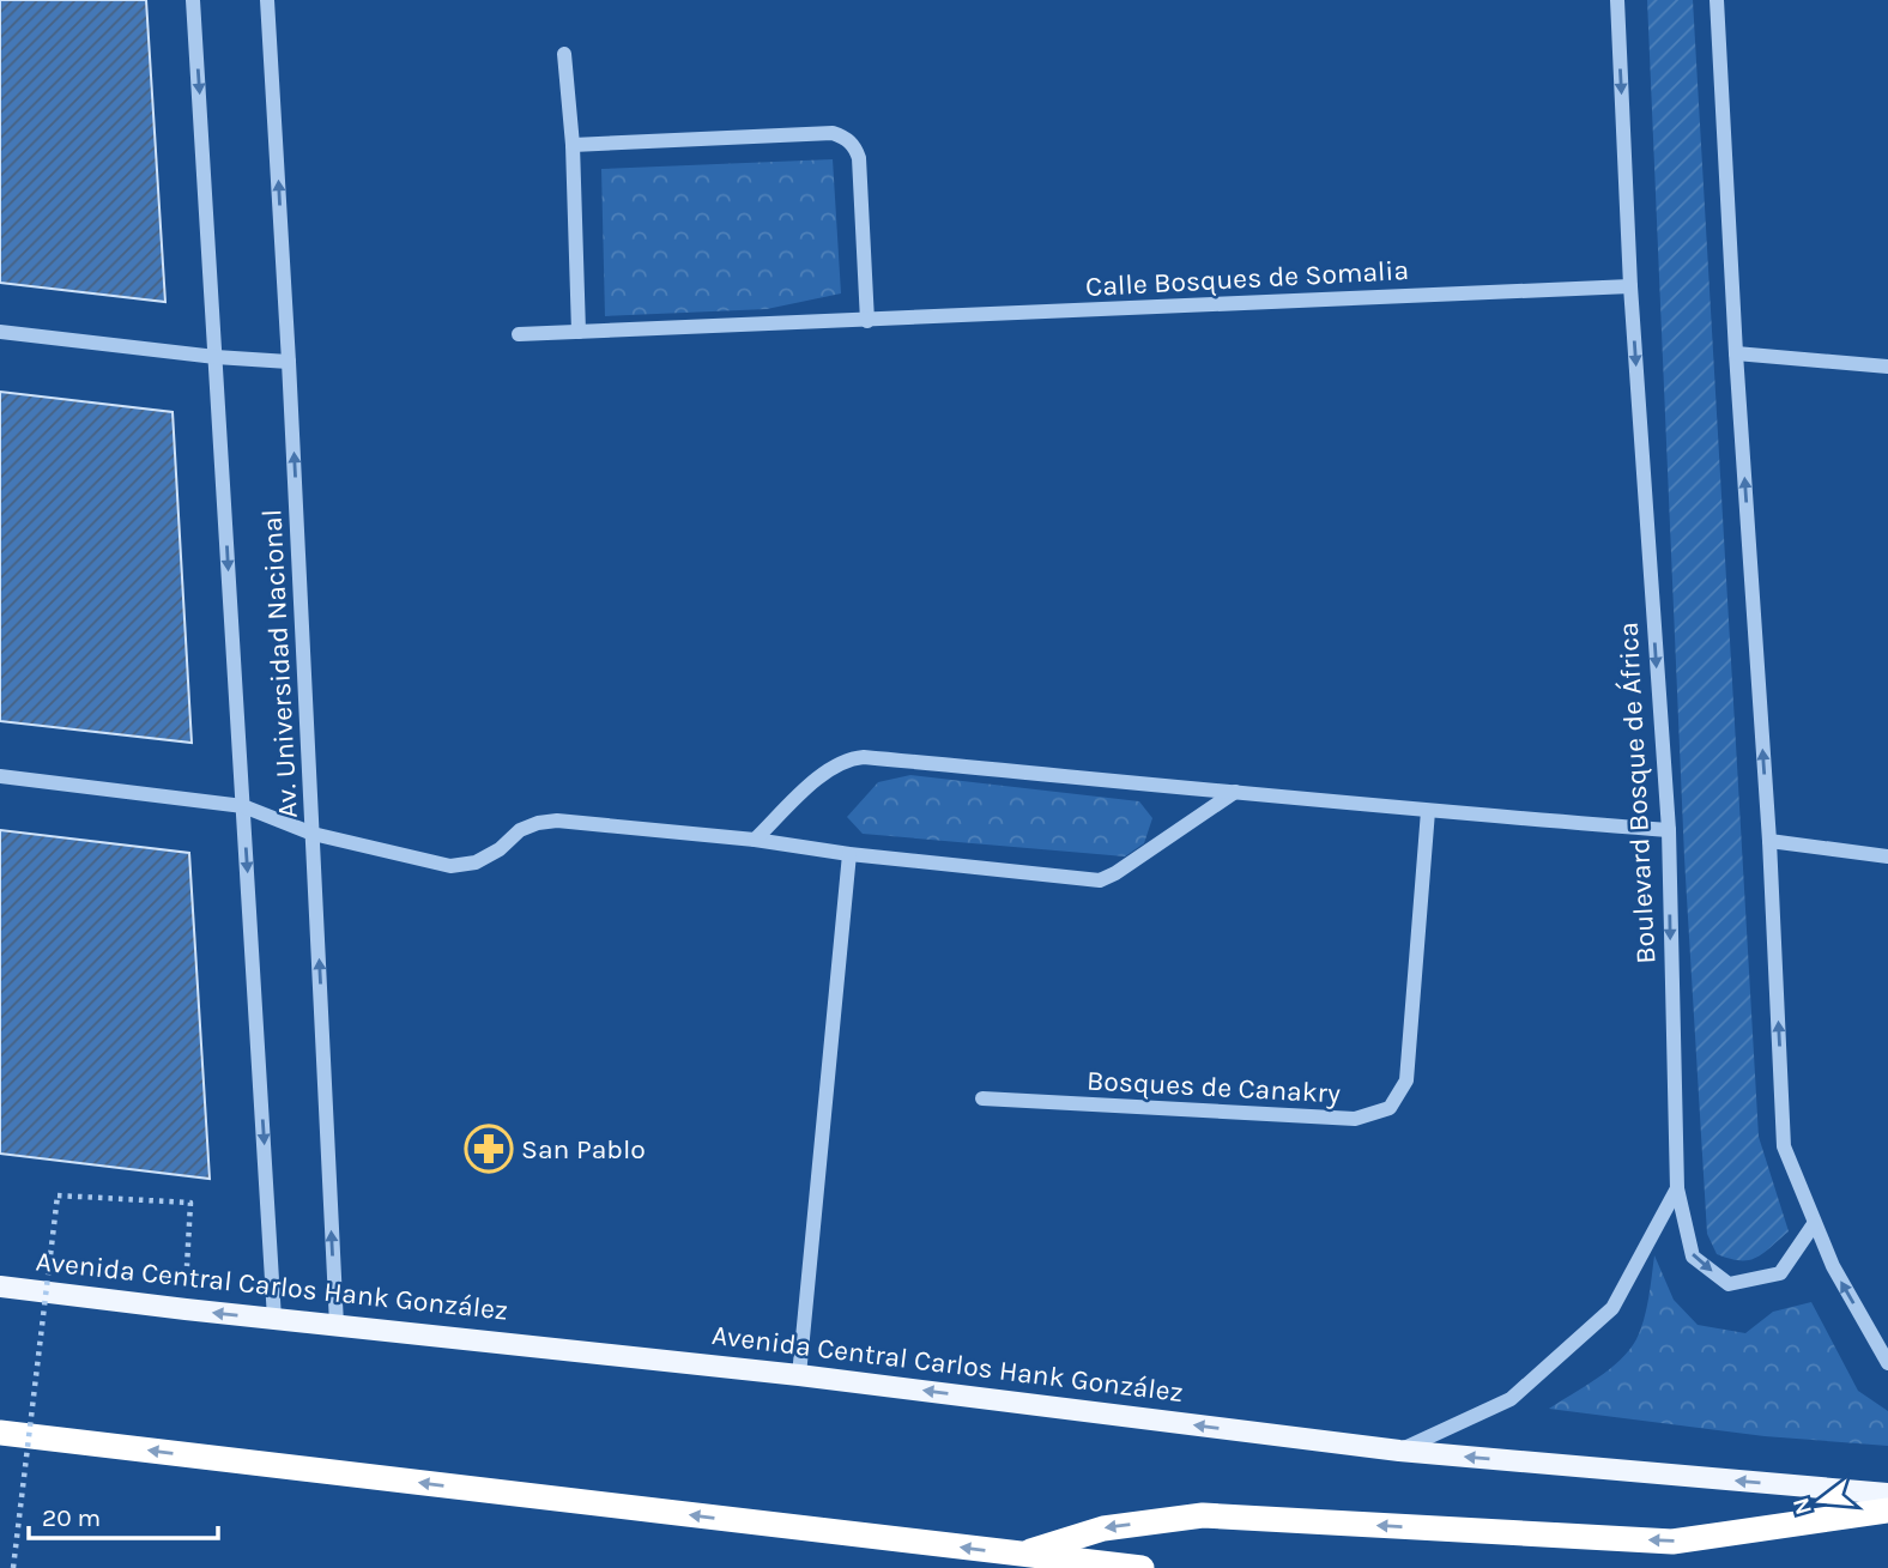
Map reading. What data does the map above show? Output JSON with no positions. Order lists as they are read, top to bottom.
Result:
{
  "streets": {
    "main road": ["Avenida Central Carlos Hank González"],
    "street": [
      "Calle Bosques de Somalia",
      "Av. Universidad Nacional",
      "Boulevard Bosque de África",
      "Bosques de Canakry"
    ]
  },
  "crossings": [
    ["Calle Bosques de Somalia", "Boulevard Bosque de África"],
    ["Av. Universidad Nacional", "Avenida Central Carlos Hank González"],
    ["Boulevard Bosque de África", "Avenida Central Carlos Hank González"]
  ],
  "one_way": ["Avenida Central Carlos Hank González"],
  "places": {
    "pharmacy": ["San Pablo"]
  },
  "scale_bar": "20 m",
  "north": "left"
}
